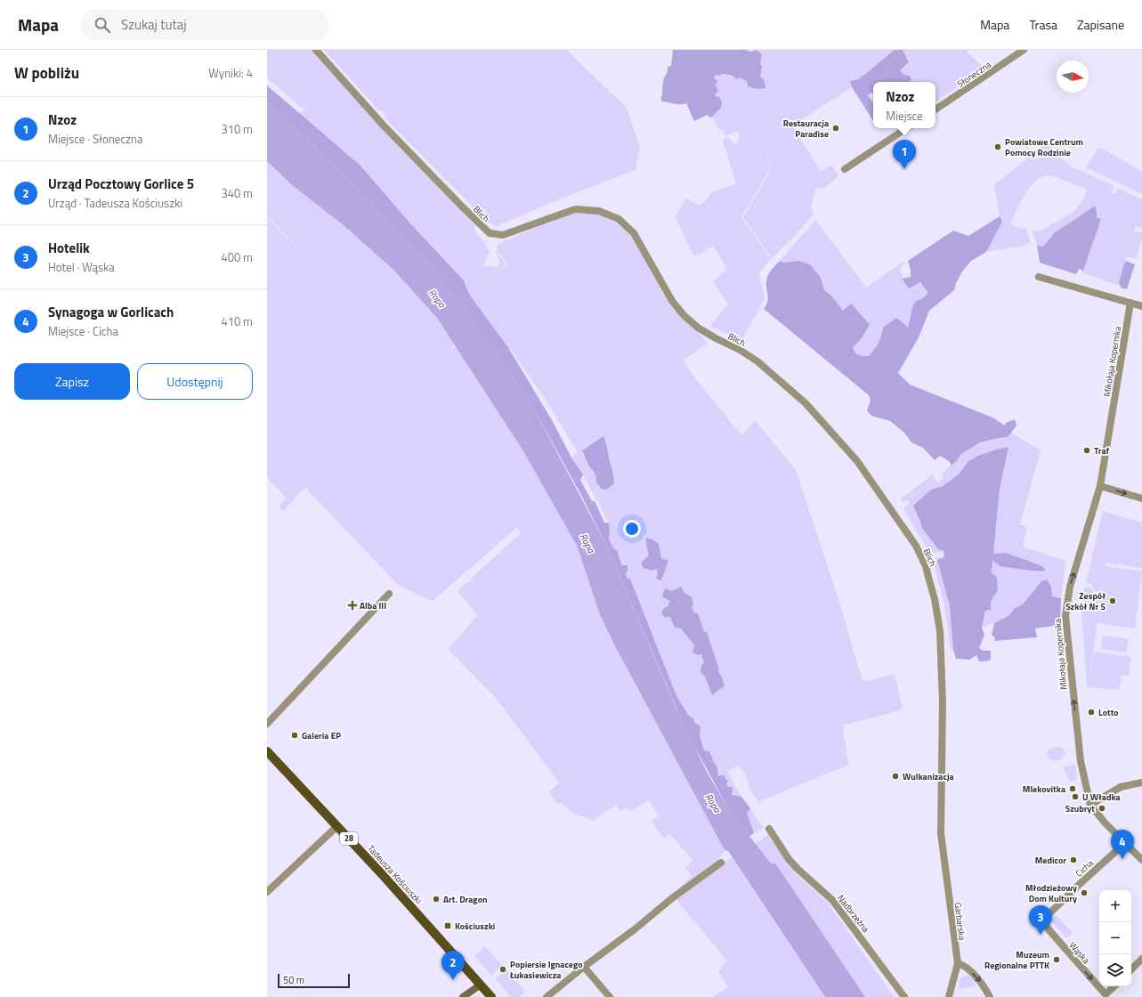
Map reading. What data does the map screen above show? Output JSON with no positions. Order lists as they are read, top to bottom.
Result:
{
  "streets": {
    "main road": ["28", "Tadeusza Kościuszki"],
    "street": [
      "Słoneczna",
      "Blich",
      "Mikołaja Kopernika",
      "Cicha",
      "Nadbrzeżna",
      "Garbarska",
      "Wąska"
    ]
  },
  "crossings": [
    ["Blich", "Garbarska"],
    ["Cicha", "Wąska"]
  ],
  "one_way": ["Mikołaja Kopernika", "Wąska"],
  "water": ["Ropa"],
  "places": {
    "other": [
      "Restauracja Paradise",
      "Powiatowe Centrum Pomocy Rodzinie",
      "Traf",
      "Zespół Szkół Nr 5",
      "Lotto",
      "Galeria EP",
      "Wulkanizacja",
      "Mlekovitka",
      "U Władka",
      "Szubryt",
      "Medicor",
      "Młodzieżowy Dom Kultury",
      "Art. Dragon",
      "Muzeum Regionalne PTTK",
      "Popiersie Ignacego Łukasiewicza"
    ],
    "health": ["Alba III"],
    "transit": ["Kościuszki"]
  },
  "scale_bar": "50 m",
  "north": "right",
  "page": {
    "header": "Mapa",
    "search": "Szukaj tutaj",
    "nav": ["Mapa", "Trasa", "Zapisane"],
    "heading": ["W pobliżu", "Wyniki: 4"],
    "popup": ["Nzoz", "Miejsce"],
    "list": [
      {
        "mark": "1",
        "name": "Nzoz",
        "note": "Miejsce · Słoneczna",
        "value": "310 m"
      },
      {
        "mark": "2",
        "name": "Urząd Pocztowy Gorlice 5",
        "note": "Urząd · Tadeusza Kościuszki",
        "value": "340 m"
      },
      {
        "mark": "3",
        "name": "Hotelik",
        "note": "Hotel · Wąska",
        "value": "400 m"
      },
      {
        "mark": "4",
        "name": "Synagoga w Gorlicach",
        "note": "Miejsce · Cicha",
        "value": "410 m"
      }
    ],
    "pins": [
      "1",
      "4",
      "3",
      "2"
    ],
    "buttons": ["Zapisz", "Udostępnij"],
    "map_buttons": ["+", "−"],
    "scale": "50 m"
  }
}
